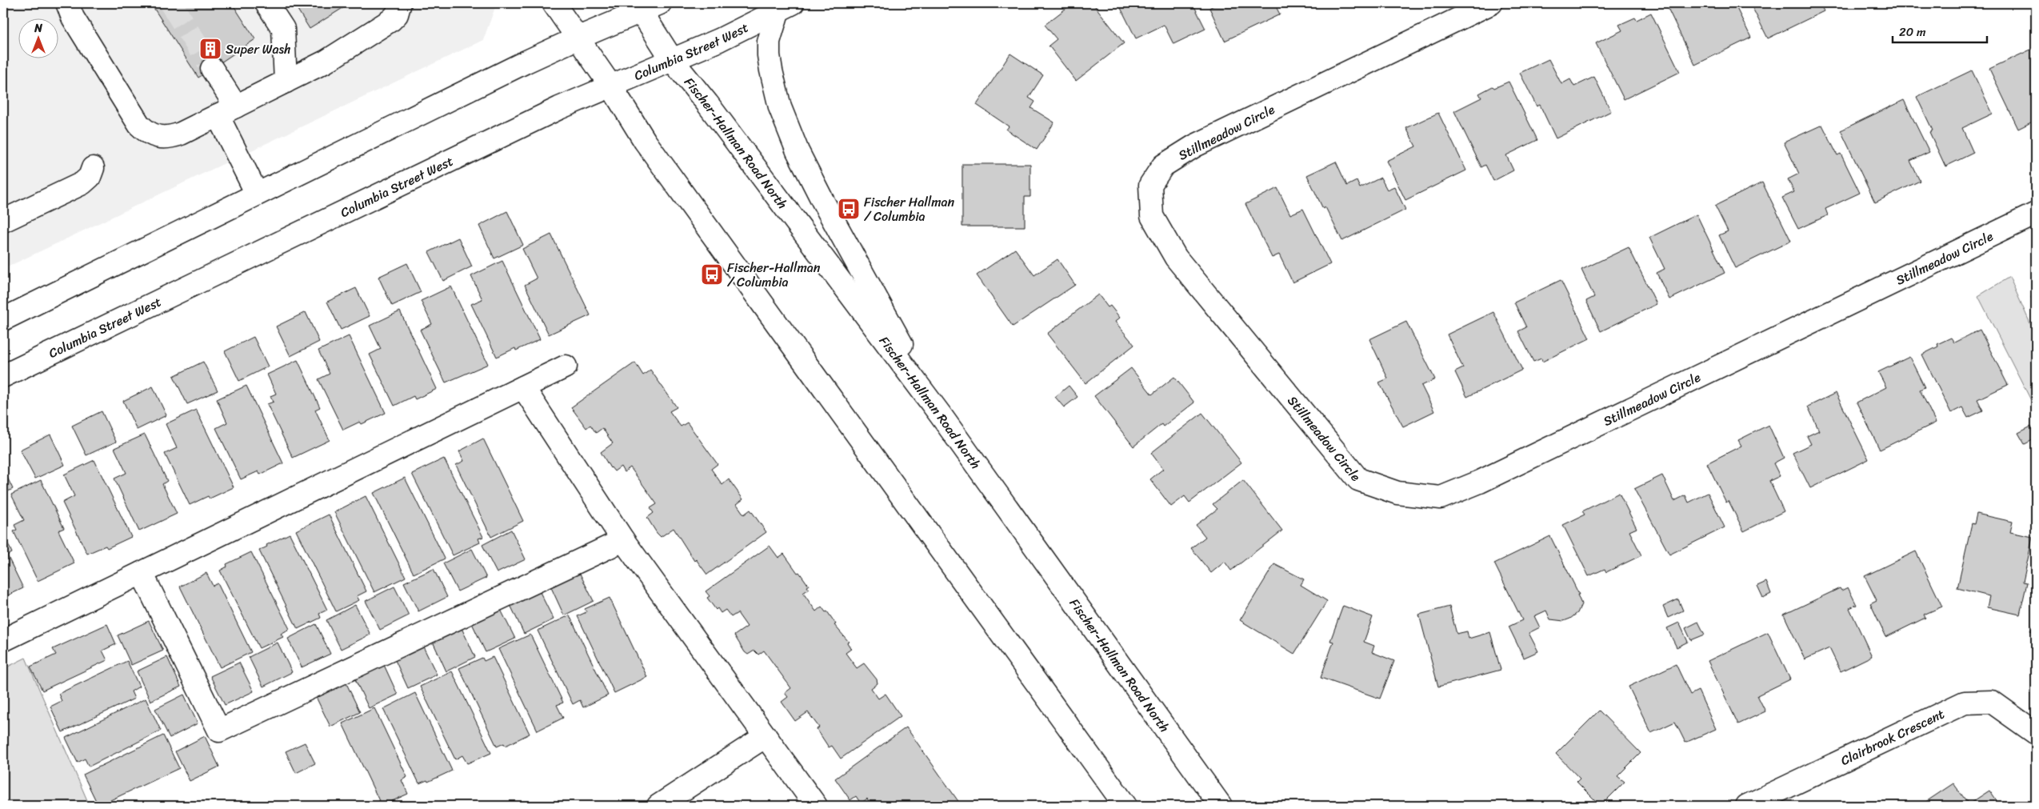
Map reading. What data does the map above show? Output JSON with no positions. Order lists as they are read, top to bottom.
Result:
{
  "streets": {
    "main road": [
      "Columbia Street West",
      "Stillmeadow Circle",
      "Fischer-Hallman Road North",
      "Clairbrook Crescent"
    ]
  },
  "crossings": [
    ["Columbia Street West", "Fischer-Hallman Road North"]
  ],
  "places": {
    "building": ["Super Wash"],
    "bus stop": ["Fischer Hallman / Columbia", "Fischer-Hallman / Columbia"]
  },
  "scale_bar": "20 m",
  "north": "top"
}
